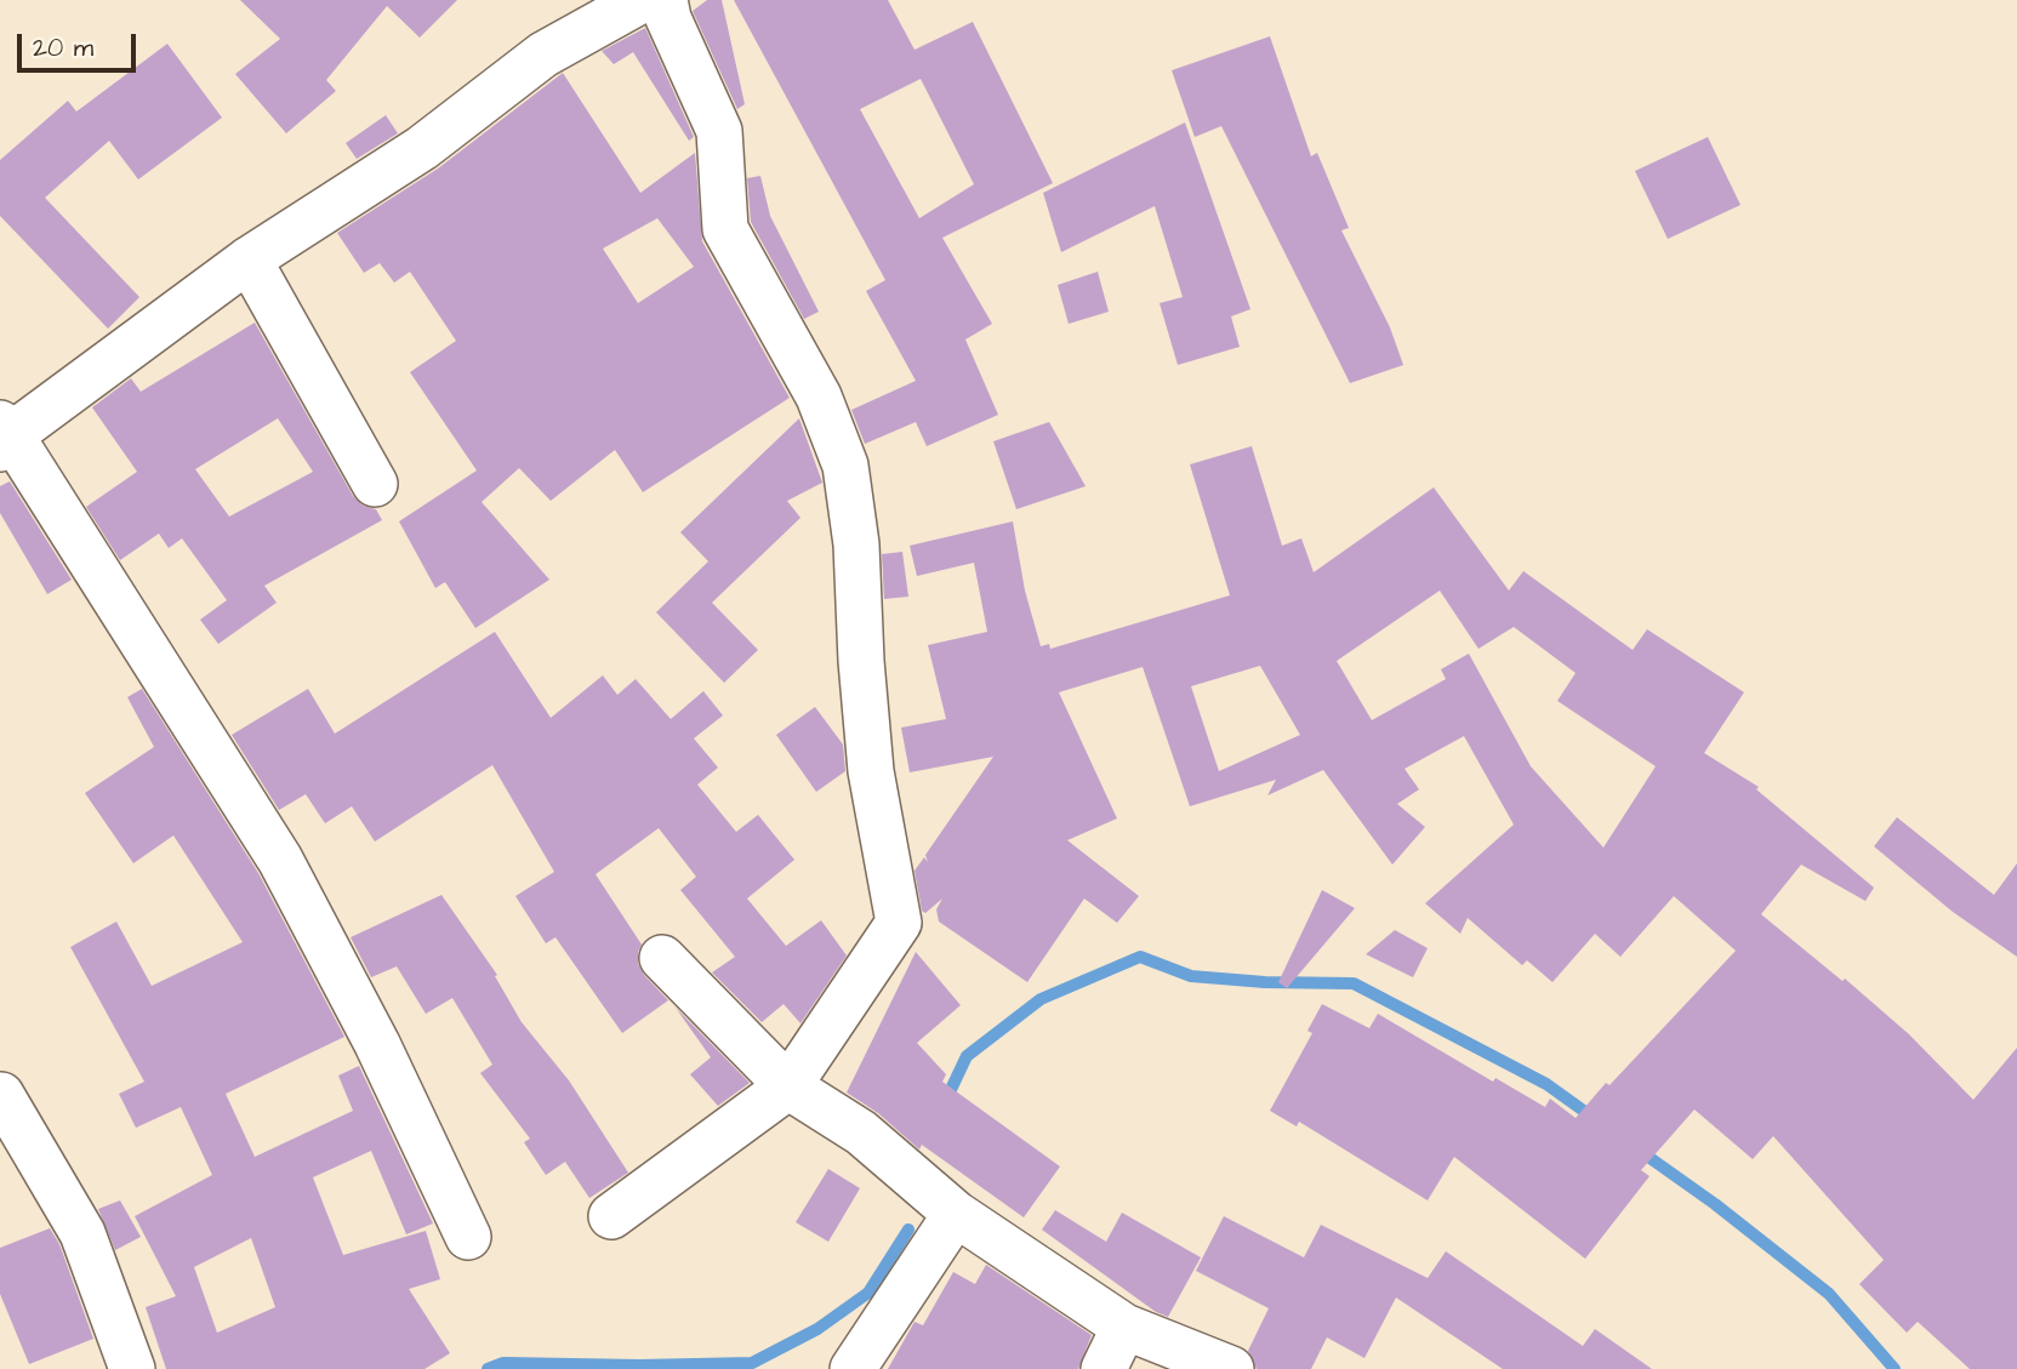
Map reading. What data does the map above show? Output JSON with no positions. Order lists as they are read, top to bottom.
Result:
{
  "scale_bar": "20 m"
}
